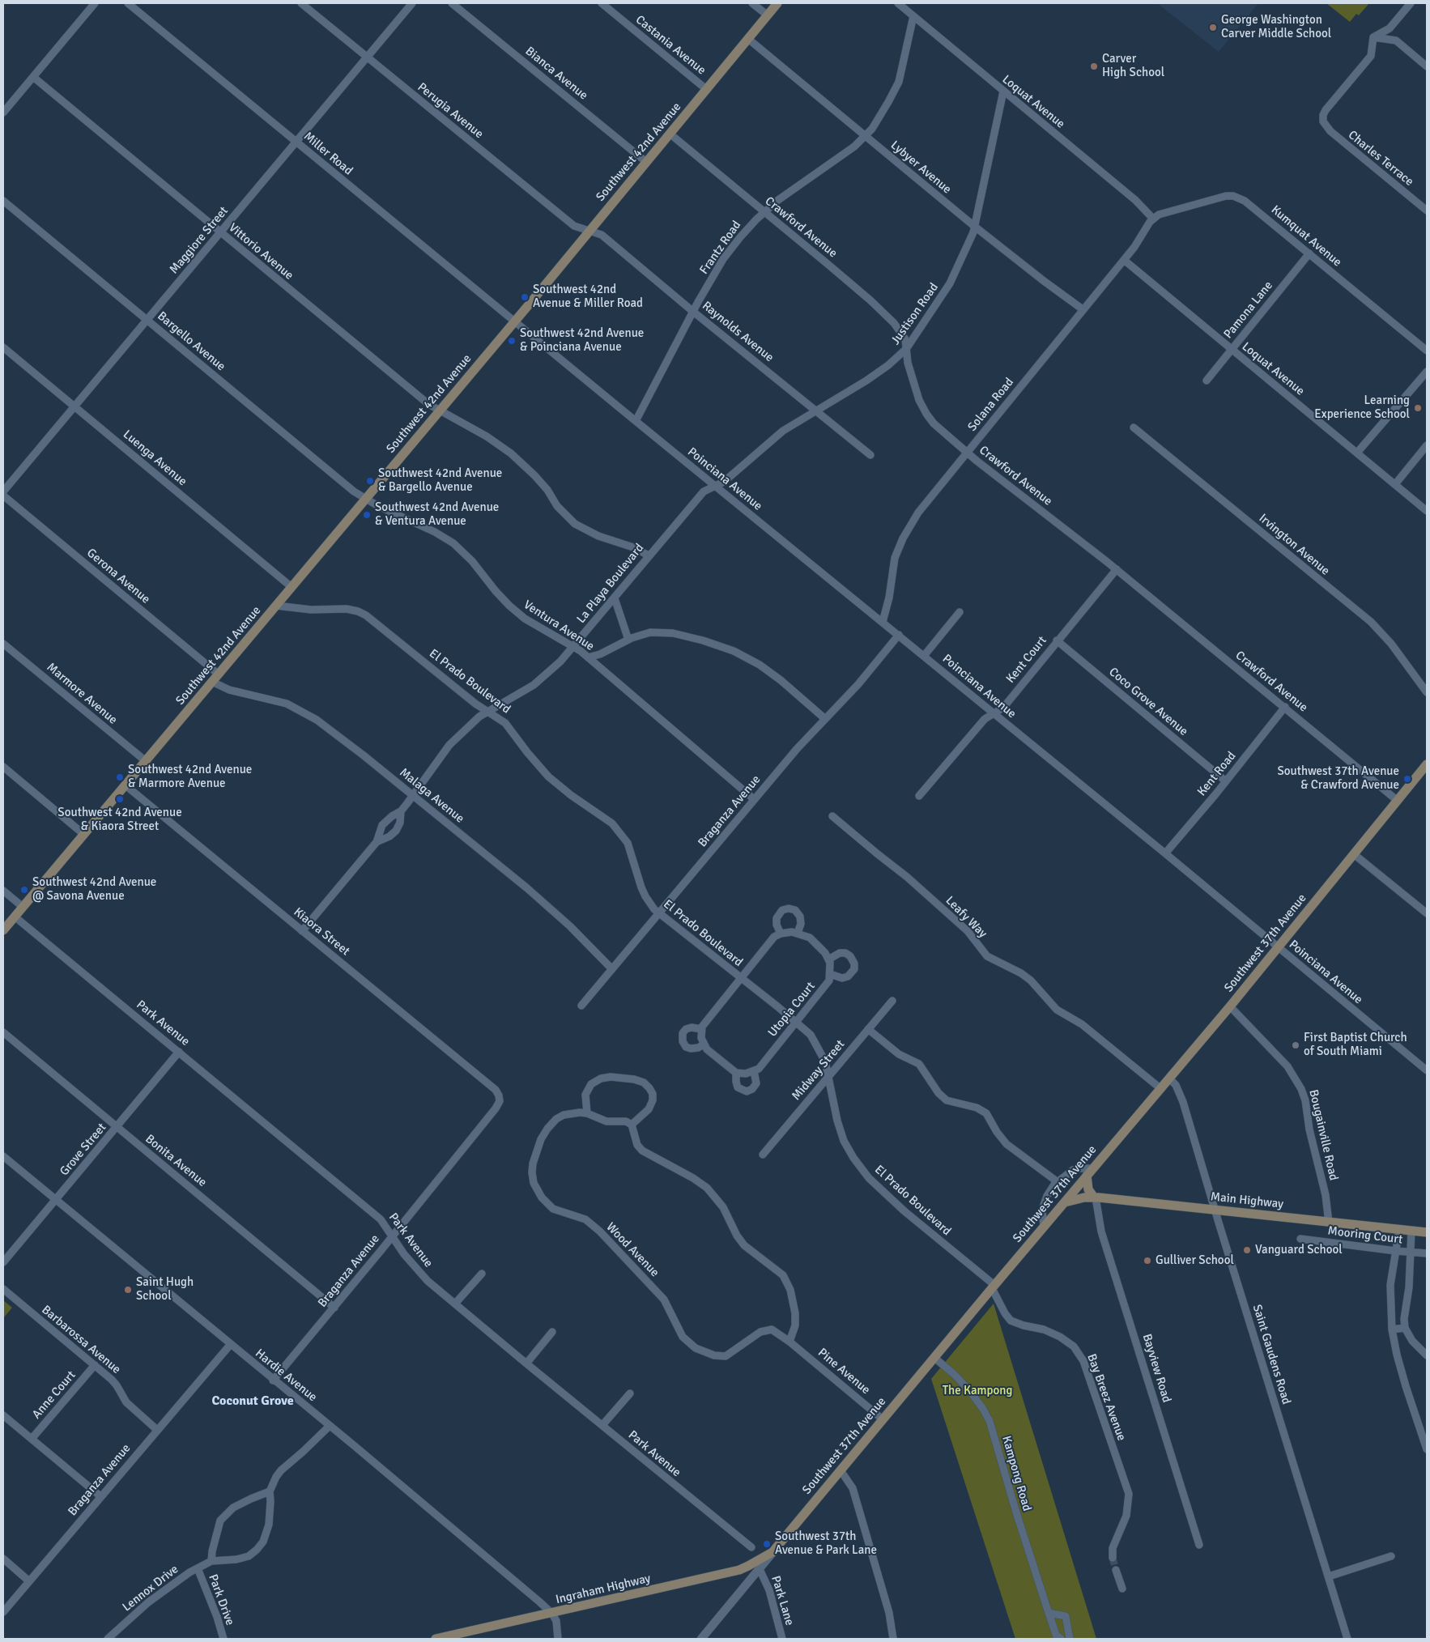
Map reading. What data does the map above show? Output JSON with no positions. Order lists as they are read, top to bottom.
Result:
{
  "streets": {
    "main road": [
      "Southwest 42nd Avenue",
      "Southwest 37th Avenue",
      "Main Highway",
      "Ingraham Highway"
    ],
    "street": [
      "Castania Avenue",
      "Bianca Avenue",
      "Loquat Avenue",
      "Perugia Avenue",
      "Miller Road",
      "Charles Terrace",
      "Lybyer Avenue",
      "Crawford Avenue",
      "Kumquat Avenue",
      "Maggiore Street",
      "Frantz Road",
      "Vittorio Avenue",
      "Pamona Lane",
      "Justison Road",
      "Raynolds Avenue",
      "Bargello Avenue",
      "Solana Road",
      "Luenga Avenue",
      "Poinciana Avenue",
      "Irvington Avenue",
      "Gerona Avenue",
      "La Playa Boulevard",
      "Ventura Avenue",
      "Kent Court",
      "El Prado Boulevard",
      "Marmore Avenue",
      "Coco Grove Avenue",
      "Kent Road",
      "Malaga Avenue",
      "Braganza Avenue",
      "Leafy Way",
      "Kiaora Street",
      "Utopia Court",
      "Park Avenue",
      "Midway Street",
      "Bougainville Road",
      "Grove Street",
      "Bonita Avenue",
      "Mooring Court",
      "Wood Avenue",
      "Barbarossa Avenue",
      "Saint Gaudens Road",
      "Bayview Road",
      "Pine Avenue",
      "Hardie Avenue",
      "Anne Court",
      "Bay Breez Avenue",
      "Kampong Road",
      "Lennox Drive",
      "Park Drive",
      "Park Lane"
    ]
  },
  "crossings": [
    ["Castania Avenue", "Southwest 42nd Avenue"],
    ["Bianca Avenue", "Southwest 42nd Avenue"],
    ["Loquat Avenue", "Kumquat Avenue"],
    ["Loquat Avenue", "Frantz Road"],
    ["Loquat Avenue", "Pamona Lane"],
    ["Loquat Avenue", "Justison Road"],
    ["Loquat Avenue", "Solana Road"],
    ["Perugia Avenue", "Southwest 42nd Avenue"],
    ["Perugia Avenue", "Maggiore Street"],
    ["Perugia Avenue", "Raynolds Avenue"],
    ["Southwest 42nd Avenue", "Miller Road"],
    ["Southwest 42nd Avenue", "Lybyer Avenue"],
    ["Southwest 42nd Avenue", "Crawford Avenue"],
    ["Southwest 42nd Avenue", "Vittorio Avenue"],
    ["Southwest 42nd Avenue", "Raynolds Avenue"],
    ["Southwest 42nd Avenue", "Bargello Avenue"],
    ["Southwest 42nd Avenue", "Luenga Avenue"],
    ["Southwest 42nd Avenue", "Poinciana Avenue"],
    ["Southwest 42nd Avenue", "Gerona Avenue"],
    ["Southwest 42nd Avenue", "Ventura Avenue"],
    ["Southwest 42nd Avenue", "El Prado Boulevard"],
    ["Southwest 42nd Avenue", "Marmore Avenue"],
    ["Southwest 42nd Avenue", "Malaga Avenue"],
    ["Southwest 42nd Avenue", "Kiaora Street"],
    ["Southwest 42nd Avenue", "Park Avenue"],
    ["Miller Road", "Maggiore Street"],
    ["Miller Road", "Poinciana Avenue"],
    ["Lybyer Avenue", "Frantz Road"],
    ["Lybyer Avenue", "Justison Road"],
    ["Lybyer Avenue", "Solana Road"],
    ["Crawford Avenue", "Frantz Road"],
    ["Crawford Avenue", "Justison Road"],
    ["Crawford Avenue", "Solana Road"],
    ["Crawford Avenue", "Kent Court"],
    ["Crawford Avenue", "Kent Road"],
    ["Crawford Avenue", "Southwest 37th Avenue"],
    ["Kumquat Avenue", "Pamona Lane"],
    ["Kumquat Avenue", "Solana Road"],
    ["Maggiore Street", "Vittorio Avenue"],
    ["Maggiore Street", "Bargello Avenue"],
    ["Maggiore Street", "Luenga Avenue"],
    ["Frantz Road", "Raynolds Avenue"],
    ["Frantz Road", "Poinciana Avenue"],
    ["Vittorio Avenue", "La Playa Boulevard"],
    ["Justison Road", "Raynolds Avenue"],
    ["Justison Road", "Poinciana Avenue"],
    ["Justison Road", "La Playa Boulevard"],
    ["Bargello Avenue", "Ventura Avenue"],
    ["Solana Road", "Poinciana Avenue"],
    ["Poinciana Avenue", "La Playa Boulevard"],
    ["Poinciana Avenue", "Kent Court"],
    ["Poinciana Avenue", "Kent Road"],
    ["Poinciana Avenue", "Braganza Avenue"],
    ["Poinciana Avenue", "Southwest 37th Avenue"],
    ["La Playa Boulevard", "Ventura Avenue"],
    ["La Playa Boulevard", "El Prado Boulevard"],
    ["La Playa Boulevard", "Malaga Avenue"],
    ["La Playa Boulevard", "Kiaora Street"],
    ["Ventura Avenue", "Braganza Avenue"],
    ["Kent Court", "Coco Grove Avenue"],
    ["El Prado Boulevard", "Braganza Avenue"],
    ["El Prado Boulevard", "Southwest 37th Avenue"],
    ["El Prado Boulevard", "Utopia Court"],
    ["El Prado Boulevard", "Midway Street"],
    ["El Prado Boulevard", "Bay Breez Avenue"],
    ["Coco Grove Avenue", "Kent Road"],
    ["Malaga Avenue", "Braganza Avenue"],
    ["Braganza Avenue", "Kiaora Street"],
    ["Braganza Avenue", "Park Avenue"],
    ["Braganza Avenue", "Bonita Avenue"],
    ["Braganza Avenue", "Barbarossa Avenue"],
    ["Braganza Avenue", "Hardie Avenue"],
    ["Leafy Way", "Southwest 37th Avenue"],
    ["Southwest 37th Avenue", "Bougainville Road"],
    ["Southwest 37th Avenue", "Main Highway"],
    ["Southwest 37th Avenue", "Saint Gaudens Road"],
    ["Southwest 37th Avenue", "Pine Avenue"],
    ["Southwest 37th Avenue", "Bay Breez Avenue"],
    ["Southwest 37th Avenue", "Kampong Road"],
    ["Southwest 37th Avenue", "Ingraham Highway"],
    ["Southwest 37th Avenue", "Park Lane"],
    ["Park Avenue", "Grove Street"],
    ["Bougainville Road", "Main Highway"],
    ["Grove Street", "Bonita Avenue"],
    ["Grove Street", "Hardie Avenue"],
    ["Main Highway", "Saint Gaudens Road"],
    ["Main Highway", "Bayview Road"],
    ["Wood Avenue", "Pine Avenue"],
    ["Barbarossa Avenue", "Anne Court"],
    ["Hardie Avenue", "Lennox Drive"],
    ["Hardie Avenue", "Ingraham Highway"],
    ["Lennox Drive", "Park Drive"]
  ],
  "districts": ["Coconut Grove"],
  "parks": ["The Kampong"],
  "places": [
    "George Washington Carver Middle School",
    "Carver High School",
    "Southwest 42nd Avenue & Miller Road",
    "Southwest 42nd Avenue & Poinciana Avenue",
    "Learning Experience School",
    "Southwest 42nd Avenue & Bargello Avenue",
    "Southwest 42nd Avenue & Ventura Avenue",
    "Southwest 42nd Avenue & Marmore Avenue",
    "Southwest 37th Avenue & Crawford Avenue",
    "Southwest 42nd Avenue & Kiaora Street",
    "Southwest 42nd Avenue @ Savona Avenue",
    "First Baptist Church of South Miami",
    "Vanguard School",
    "Gulliver School",
    "Saint Hugh School",
    "Southwest 37th Avenue & Park Lane"
  ]
}
